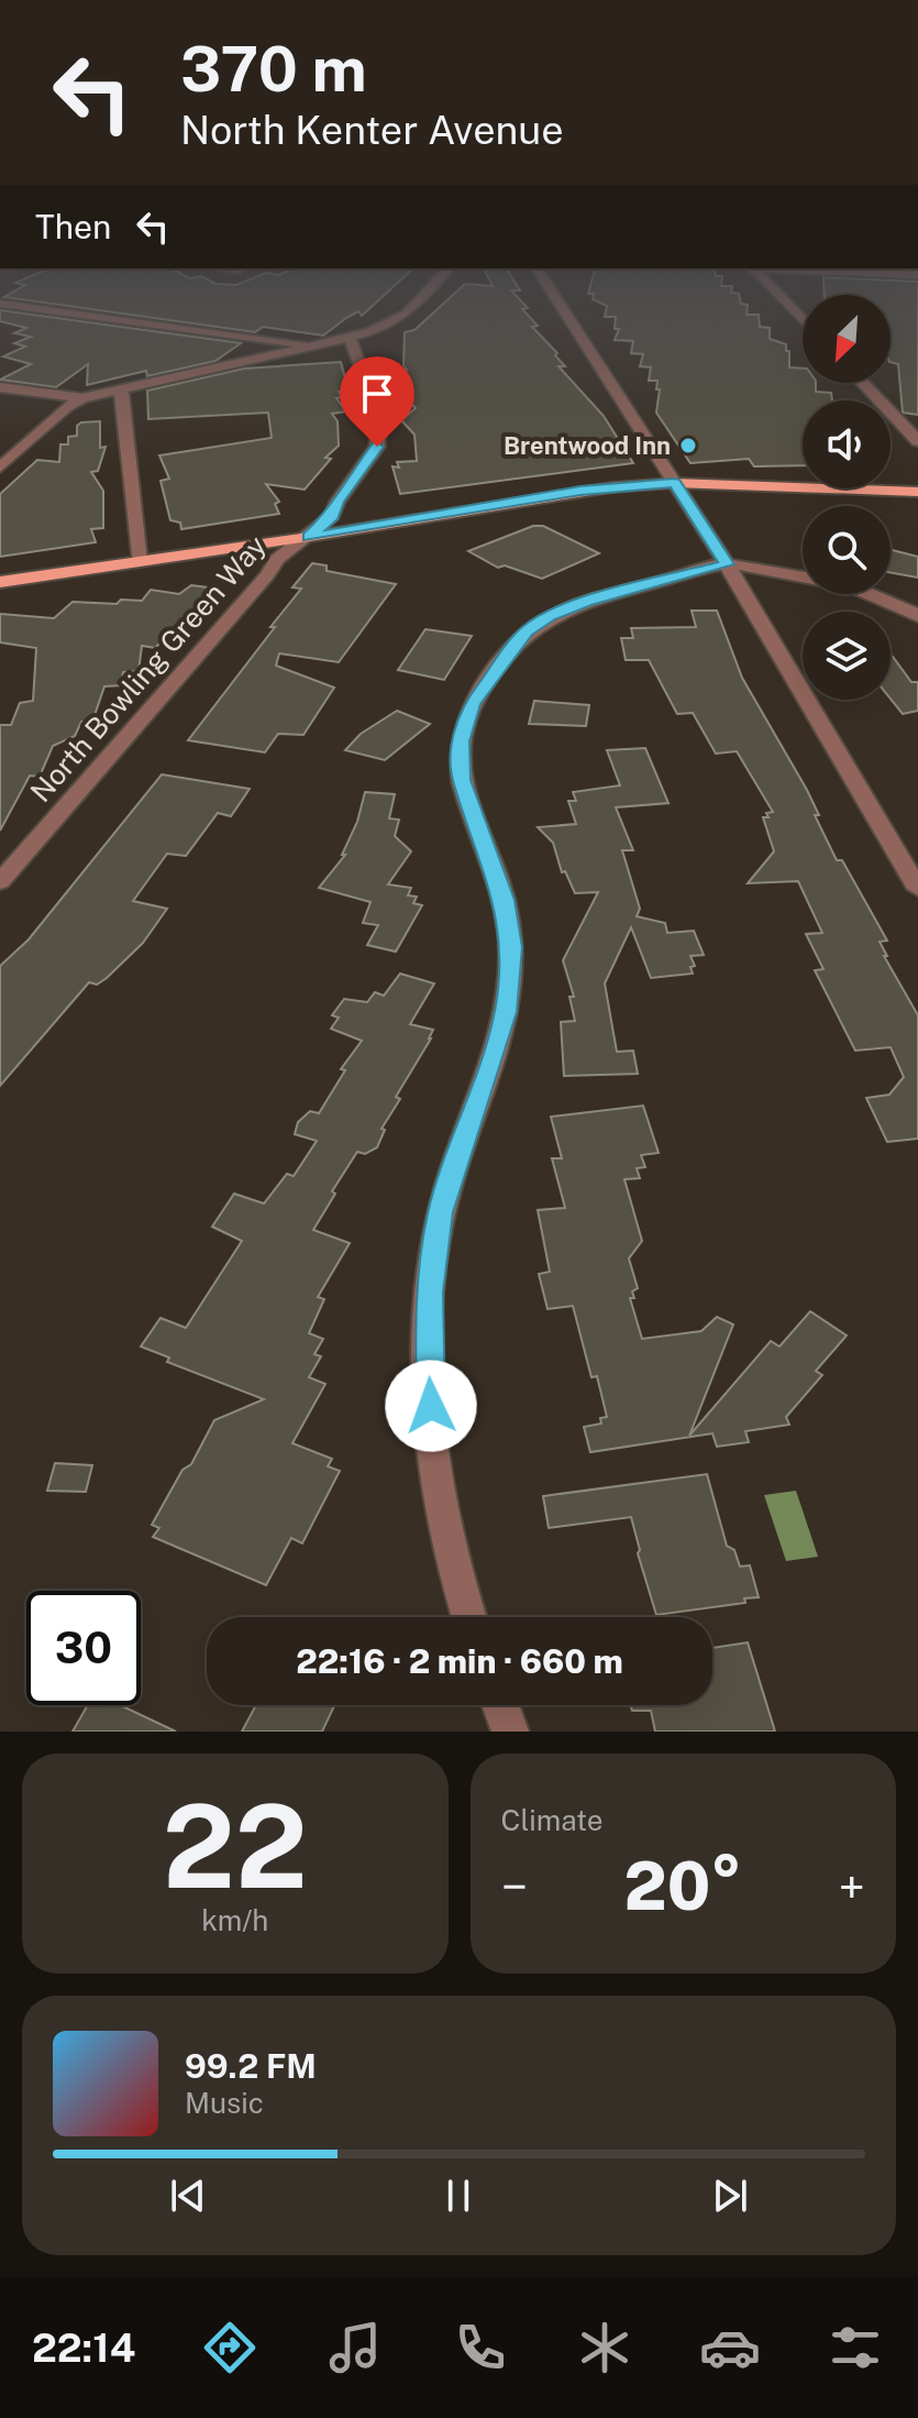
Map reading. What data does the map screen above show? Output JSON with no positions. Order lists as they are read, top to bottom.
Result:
{
  "streets": {
    "street": ["North Bowling Green Way"]
  },
  "places": ["Brentwood Inn"],
  "north": "bottom left",
  "page": {
    "turn": ["370 m", "North Kenter Avenue"],
    "then": "Then",
    "limit": "30",
    "trip": "22:16 · 2 min · 660 m",
    "tile": [
      ["22", "km/h"],
      "Climate"
    ],
    "heat": ["−", "20°", "+"],
    "song": ["99.2 FM", "Music"],
    "tabs": "22:14"
  }
}
